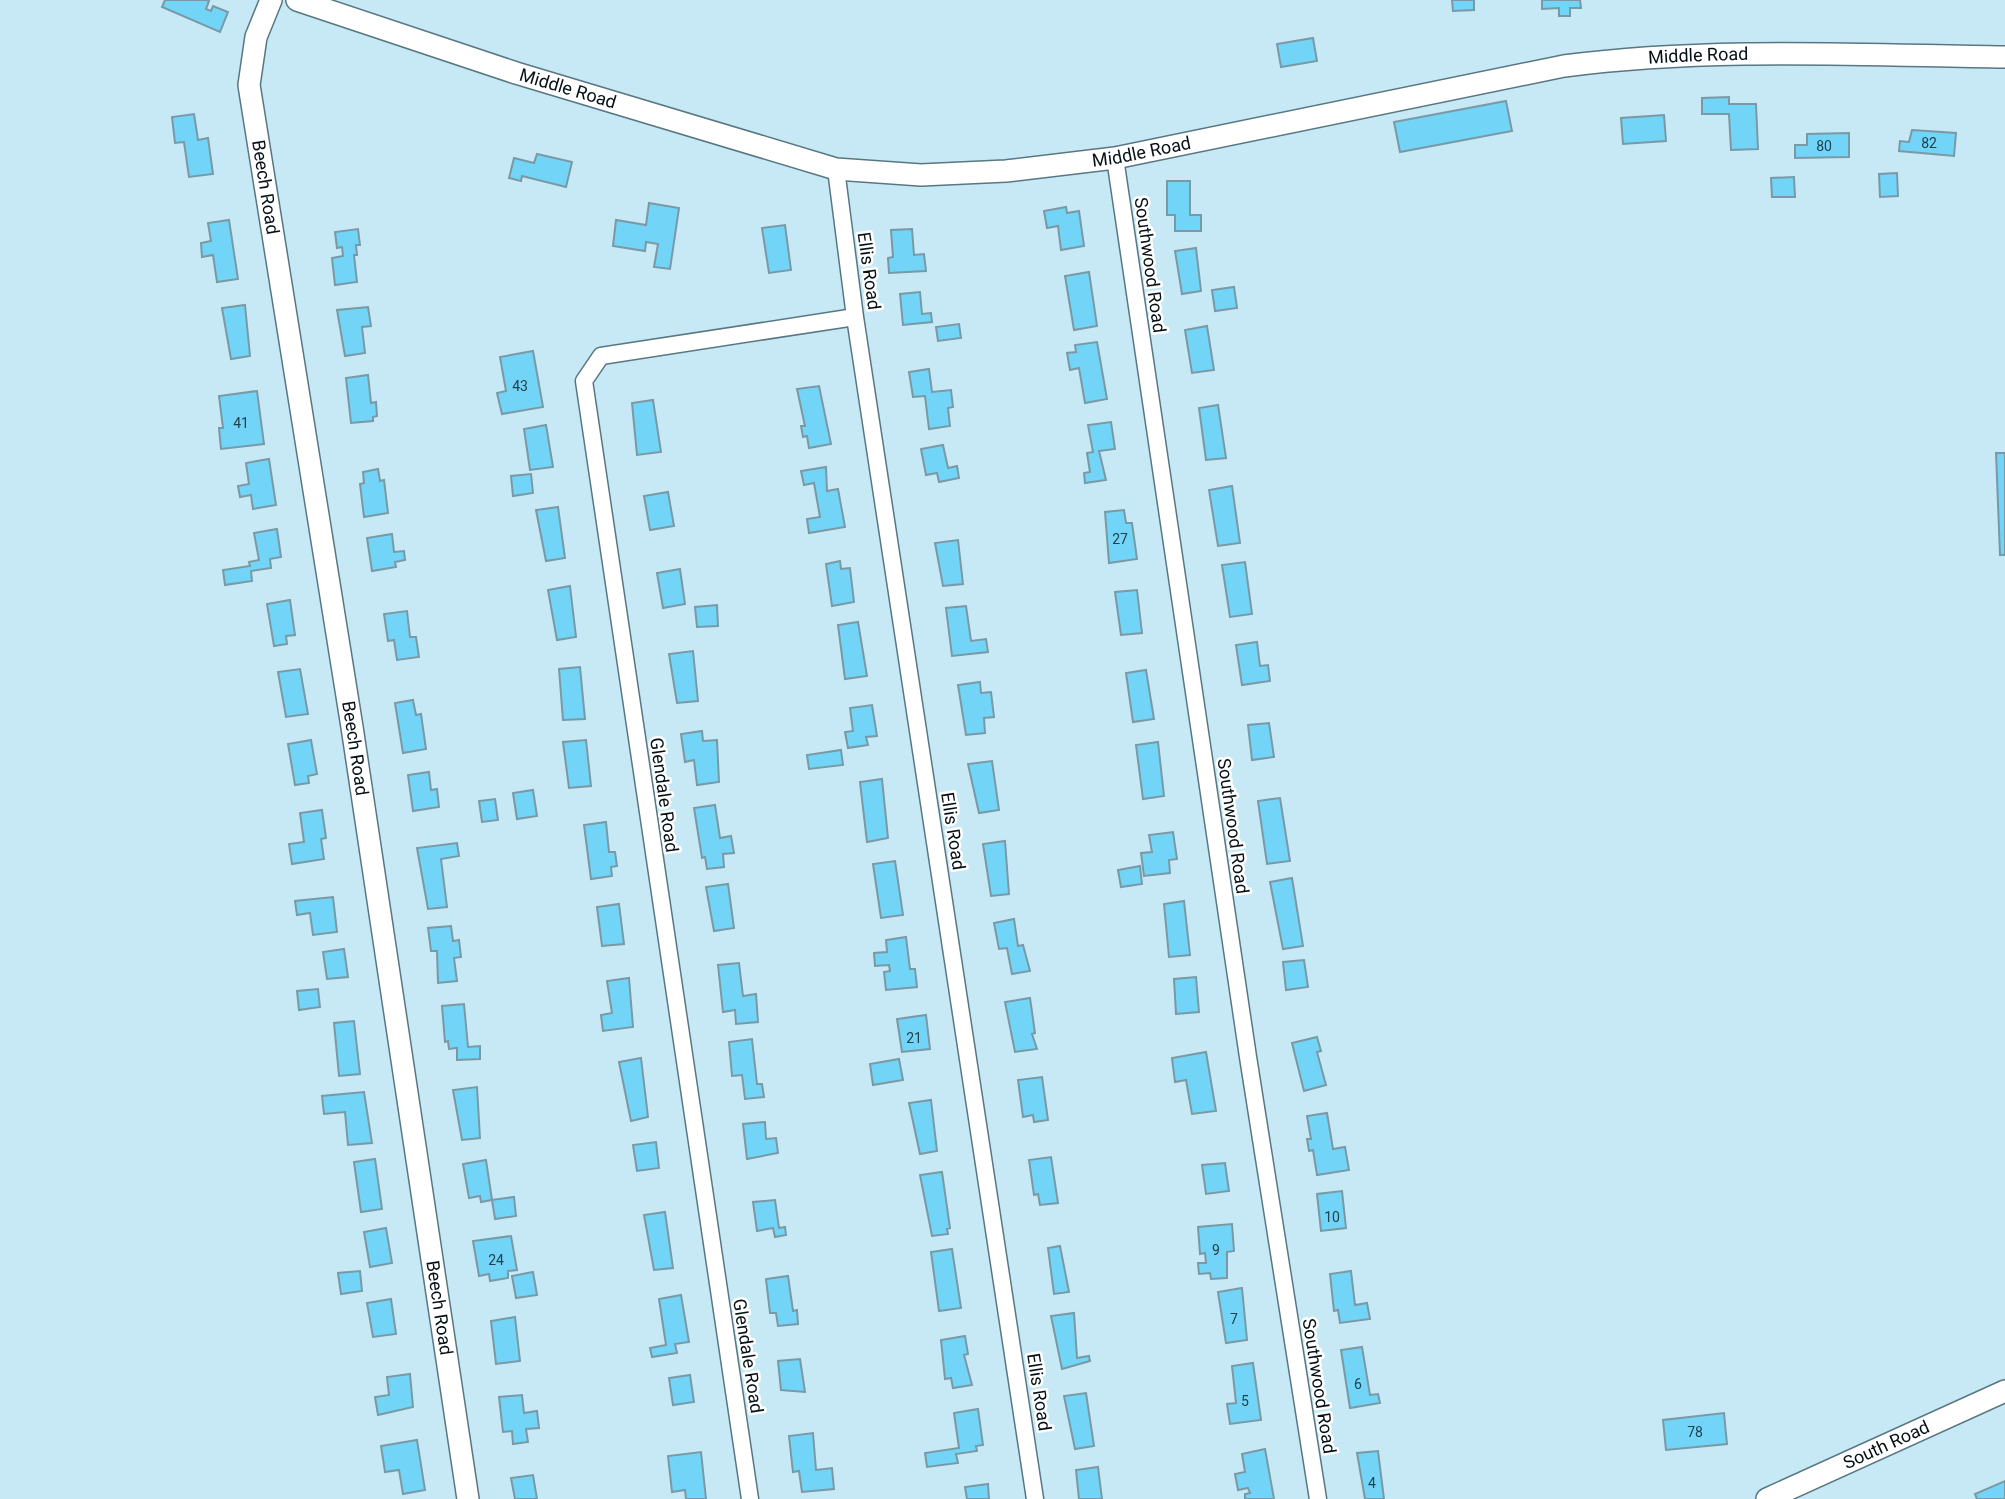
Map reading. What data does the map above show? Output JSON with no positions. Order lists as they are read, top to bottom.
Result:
{
  "streets": {
    "street": [
      "Middle Road",
      "Beech Road",
      "Southwood Road",
      "Ellis Road",
      "Glendale Road",
      "South Road"
    ]
  },
  "crossings": [
    ["Middle Road", "Southwood Road"],
    ["Middle Road", "Ellis Road"],
    ["Ellis Road", "Glendale Road"]
  ],
  "house_numbers": [
    "82",
    "80",
    "43",
    "41",
    "27",
    "21",
    "10",
    "9",
    "24",
    "7",
    "6",
    "5",
    "78",
    "4"
  ]
}
